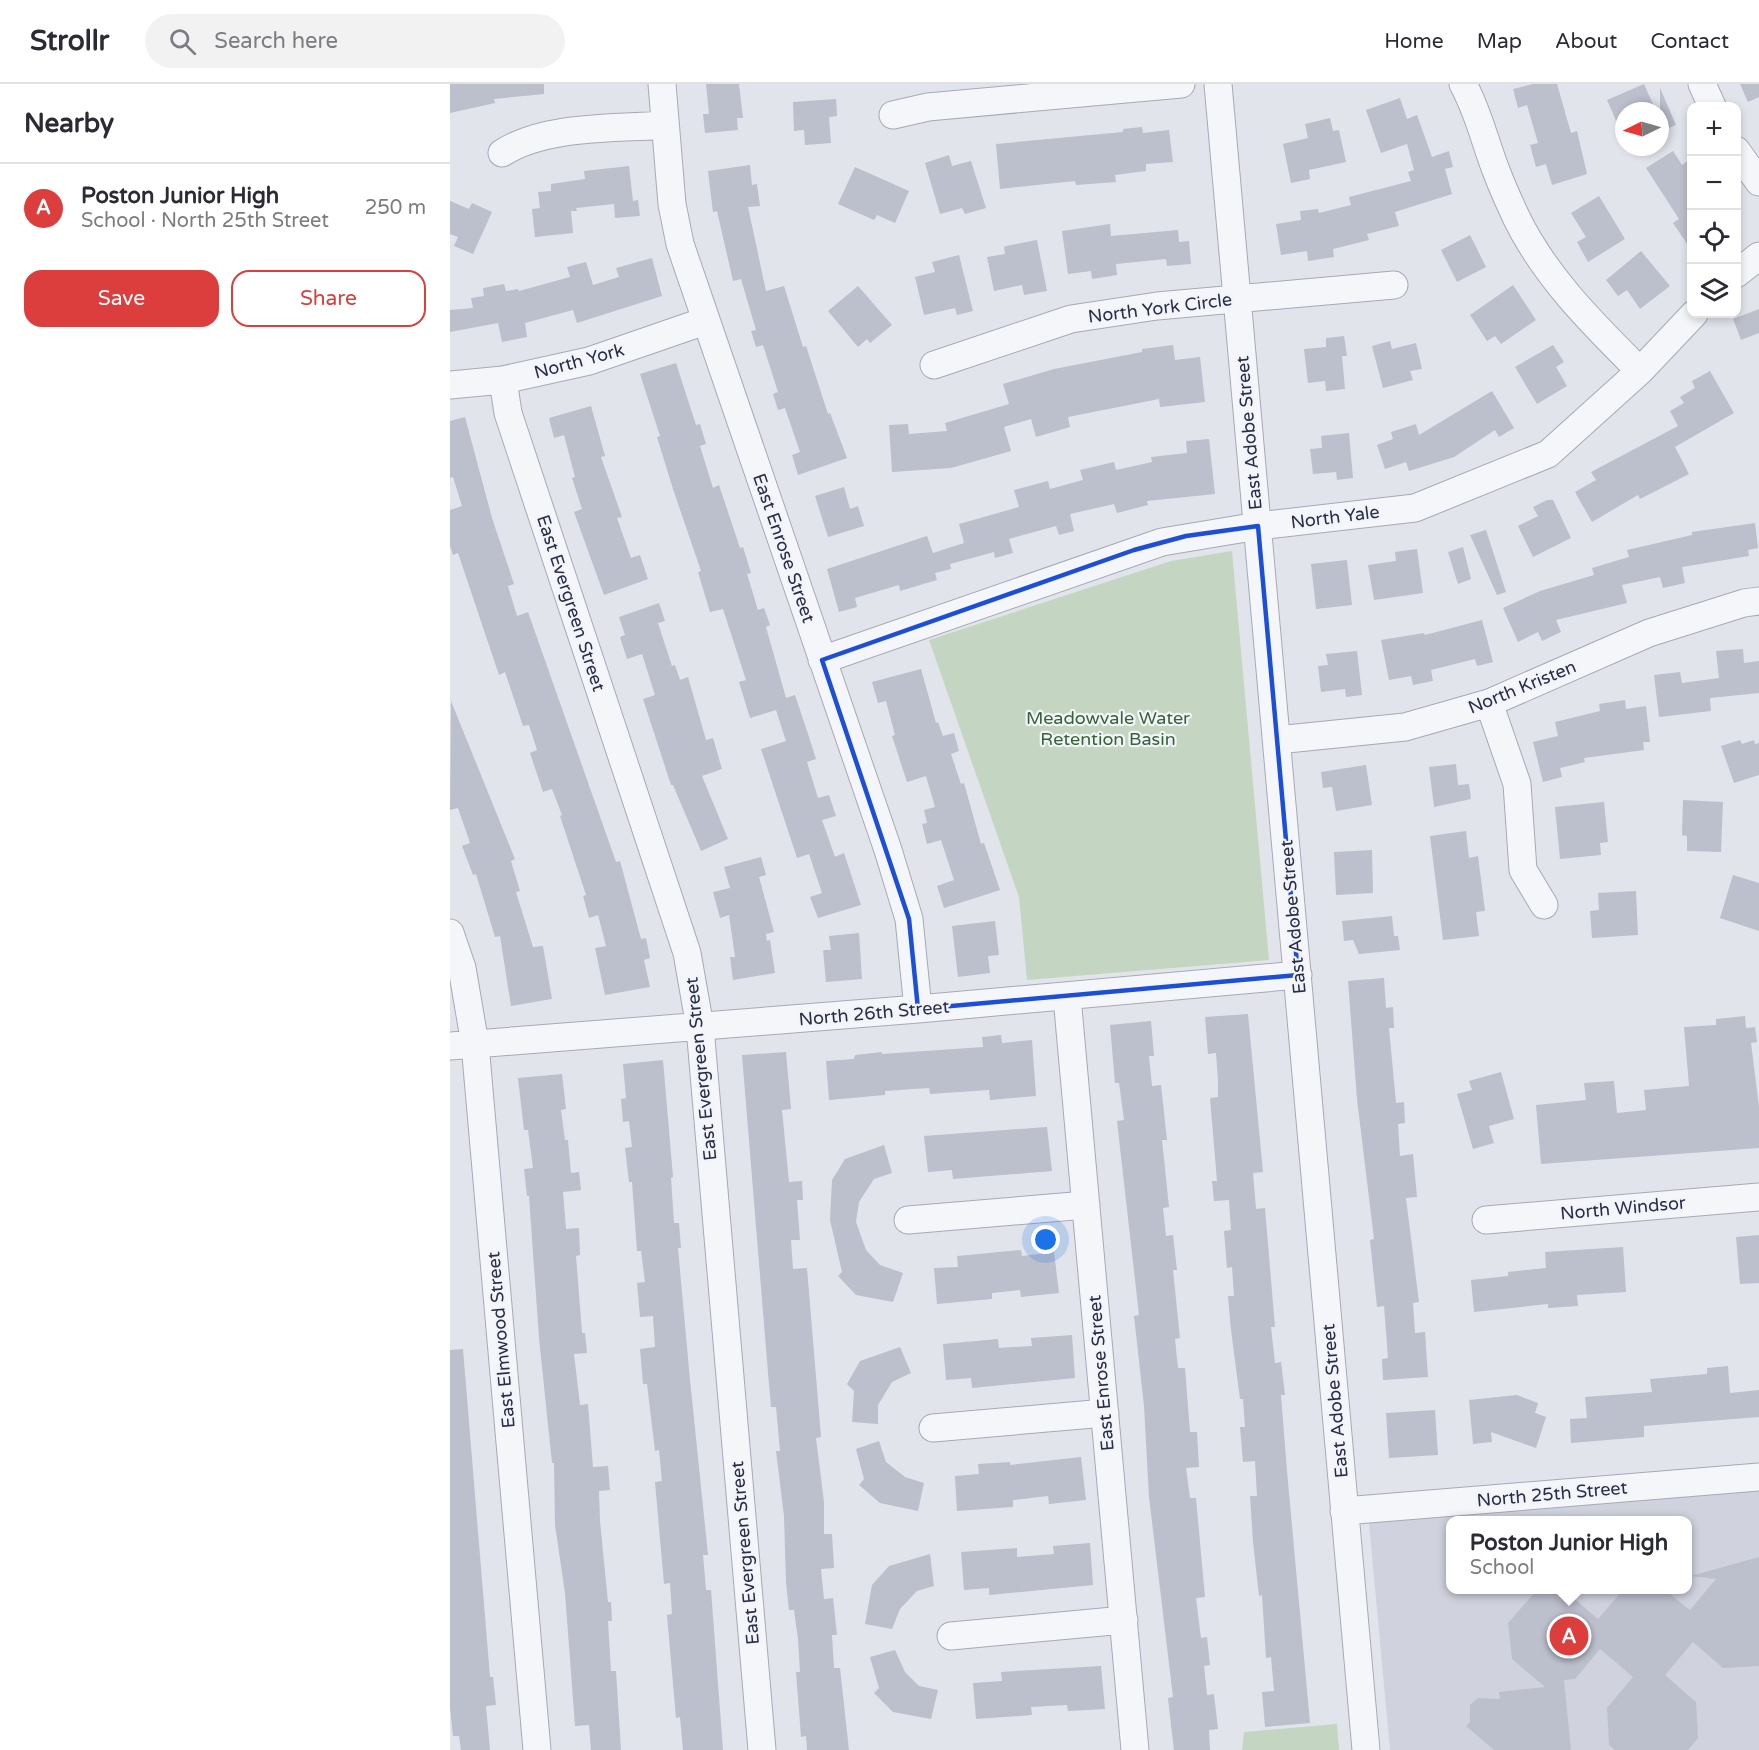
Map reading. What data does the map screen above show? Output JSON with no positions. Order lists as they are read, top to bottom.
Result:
{
  "streets": {
    "street": [
      "North York Circle",
      "North York",
      "East Adobe Street",
      "North Yale",
      "East Enrose Street",
      "East Evergreen Street",
      "North Kristen",
      "North 26th Street",
      "North Windsor",
      "East Elmwood Street",
      "North 25th Street"
    ]
  },
  "crossings": [
    ["North York Circle", "East Adobe Street"],
    ["North York", "East Enrose Street"],
    ["North York", "East Evergreen Street"],
    ["East Adobe Street", "North Yale"],
    ["East Adobe Street", "North Kristen"],
    ["East Adobe Street", "North 26th Street"],
    ["East Adobe Street", "North 25th Street"],
    ["North Yale", "East Enrose Street"],
    ["East Enrose Street", "North 26th Street"],
    ["East Evergreen Street", "North 26th Street"],
    ["North 26th Street", "East Elmwood Street"]
  ],
  "parks": ["Meadowvale Water Retention Basin"],
  "north": "left",
  "page": {
    "header": "Strollr",
    "search": "Search here",
    "nav": [
      "Home",
      "Map",
      "About",
      "Contact"
    ],
    "heading": "Nearby",
    "map_buttons": ["+", "−"],
    "list": [
      {
        "mark": "A",
        "name": "Poston Junior High",
        "note": "School · North 25th Street",
        "value": "250 m"
      }
    ],
    "buttons": ["Save", "Share"],
    "popup": ["Poston Junior High", "School"],
    "pins": "A"
  }
}
